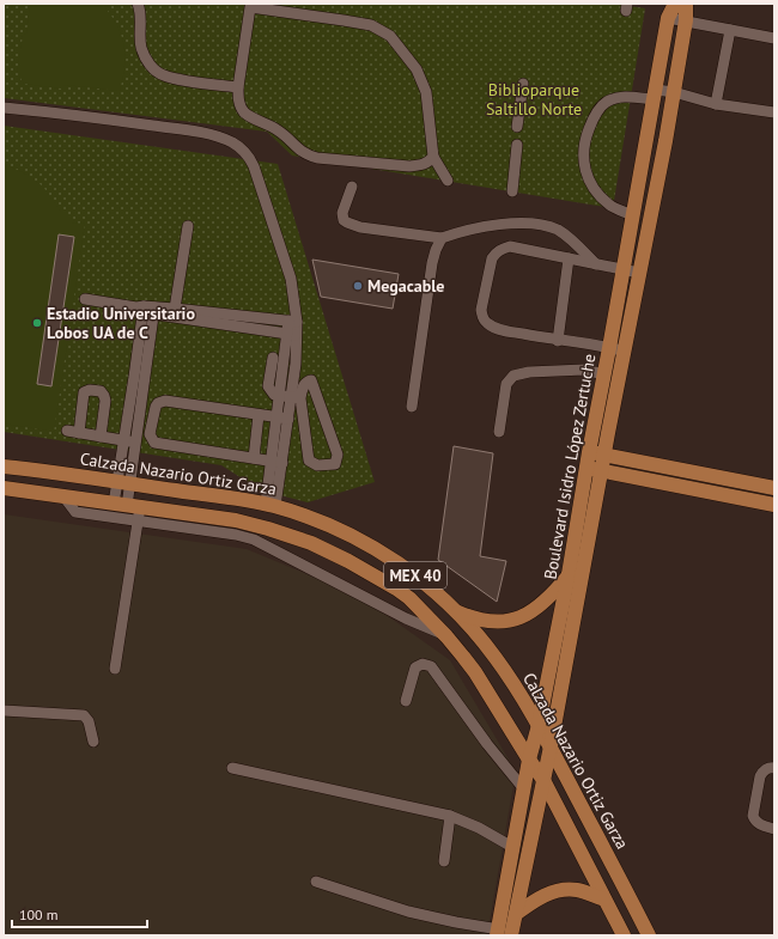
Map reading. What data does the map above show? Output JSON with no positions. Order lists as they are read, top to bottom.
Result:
{
  "streets": {
    "main road": ["Boulevard Isidro López Zertuche", "Calzada Nazario Ortiz Garza", "MEX 40"]
  },
  "crossings": [
    ["Boulevard Isidro López Zertuche", "Calzada Nazario Ortiz Garza"],
    ["Boulevard Isidro López Zertuche", "MEX 40"]
  ],
  "parks": ["Biblioparque Saltillo Norte"],
  "places": ["Megacable", "Estadio Universitario Lobos UA de C"],
  "scale_bar": "100 m"
}
